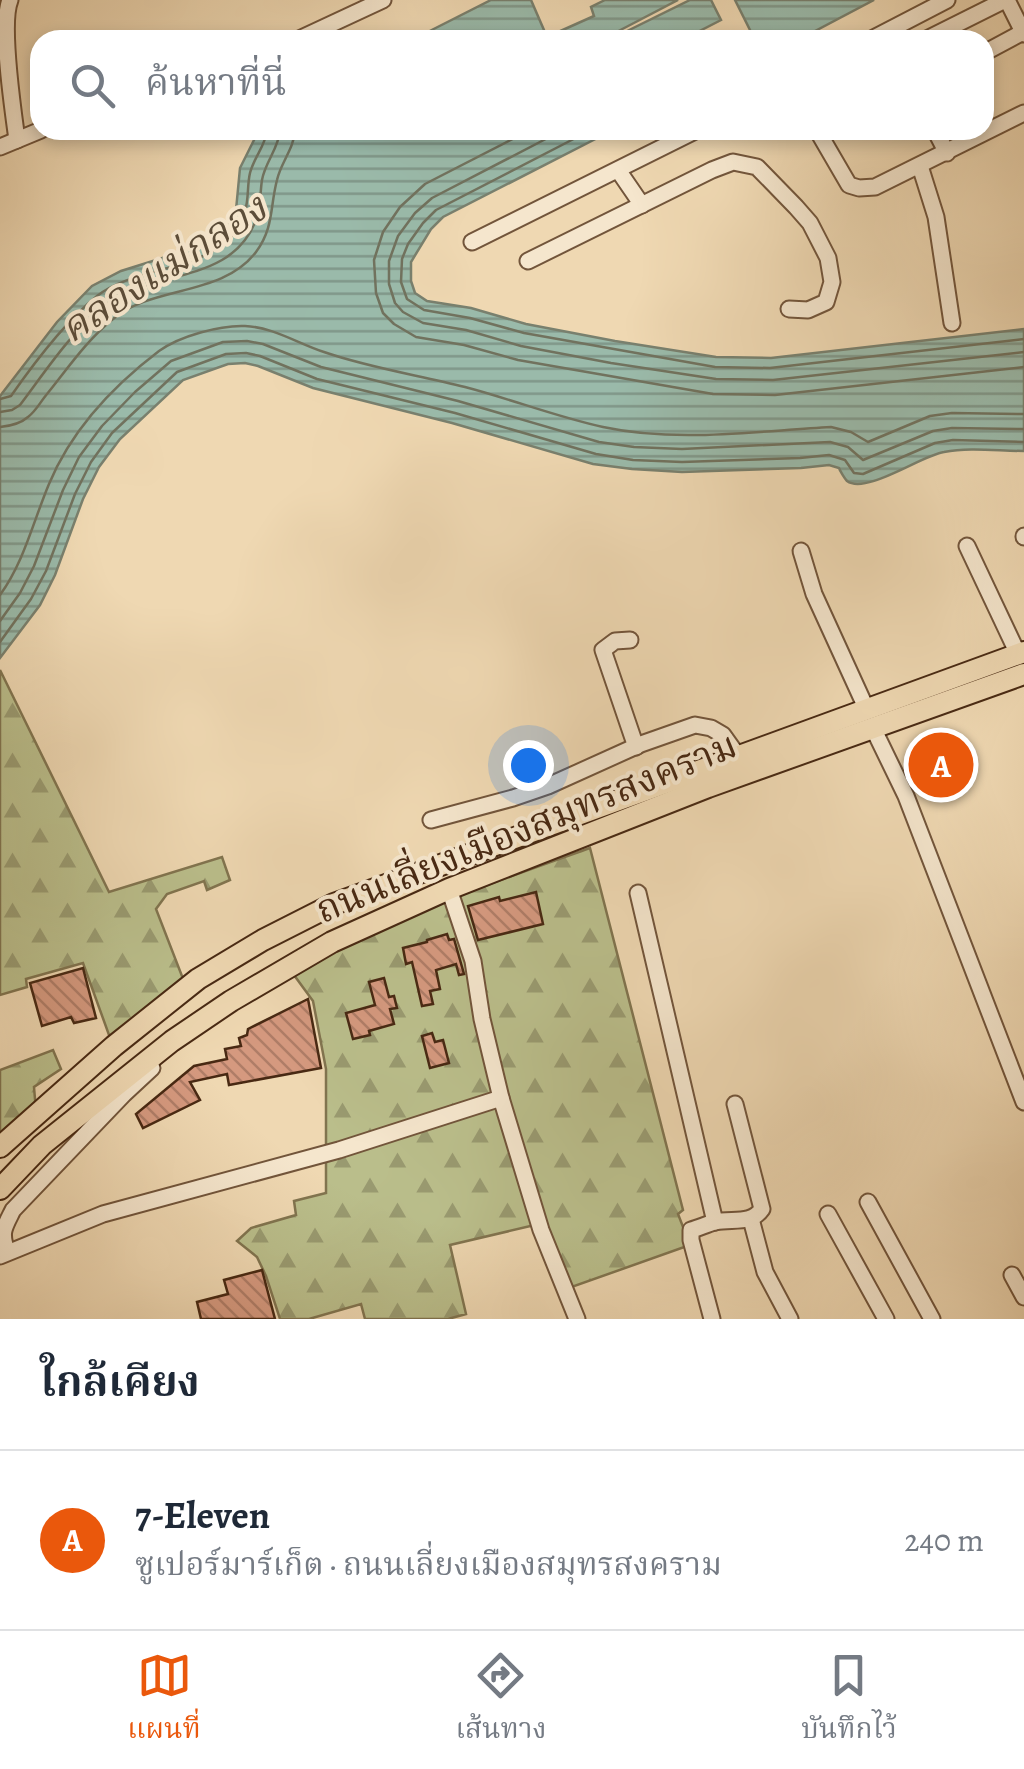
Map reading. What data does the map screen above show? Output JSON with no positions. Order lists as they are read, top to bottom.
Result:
{
  "streets": {
    "main road": ["ถนนเลี่ยงเมืองสมุทรสงคราม"]
  },
  "water": ["คลองแม่กลอง"],
  "page": {
    "search": "ค้นหาที่นี่",
    "pins": "A",
    "heading": "ใกล้เคียง",
    "list": [
      {
        "mark": "A",
        "name": "7-Eleven",
        "note": "ซูเปอร์มาร์เก็ต · ถนนเลี่ยงเมืองสมุทรสงคราม",
        "value": "240 m"
      }
    ],
    "nav": ["แผนที่", "เส้นทาง", "บันทึกไว้"]
  }
}
